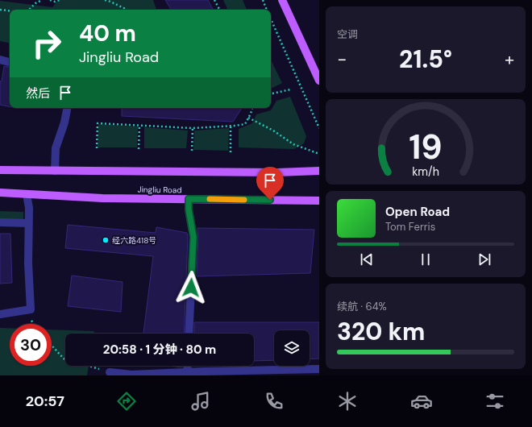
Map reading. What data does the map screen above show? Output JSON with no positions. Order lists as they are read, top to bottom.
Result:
{
  "streets": {
    "main road": ["Jingliu Road"]
  },
  "places": ["经六路418号"],
  "page": {
    "tile": [
      "空调",
      ["续航 · 64%", "320 km"]
    ],
    "turn": ["40 m", "Jingliu Road"],
    "heat": ["−", "21.5°", "+"],
    "then": "然后",
    "song": ["Open Road", "Tom Ferris"],
    "limit": "30",
    "trip": "20:58 · 1 分钟 · 80 m",
    "tabs": "20:57",
    "gauge": ["19", "km/h"]
  }
}
